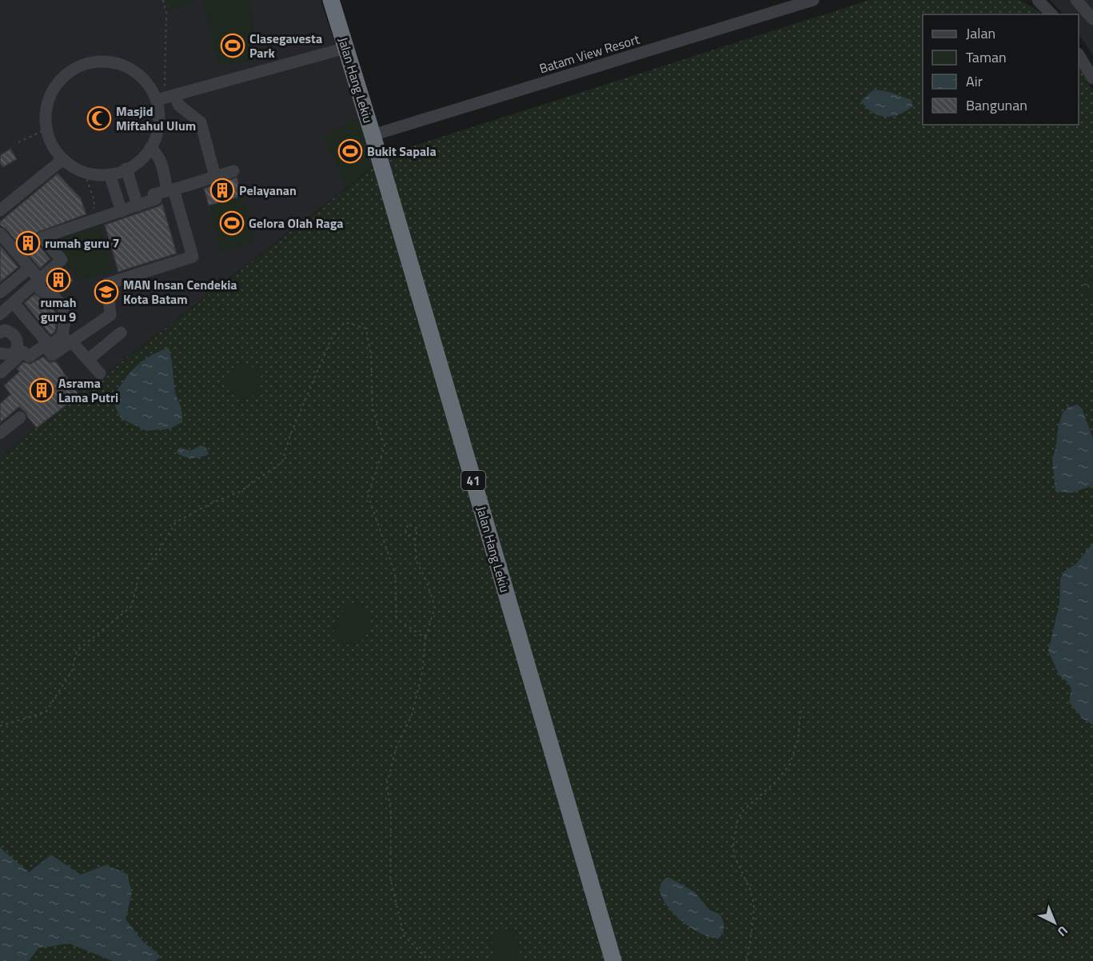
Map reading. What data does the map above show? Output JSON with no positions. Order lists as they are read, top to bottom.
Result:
{
  "streets": {
    "highway": ["Jalan Hang Lekiu", "41"],
    "street": ["Batam View Resort"]
  },
  "crossings": [
    ["Batam View Resort", "Jalan Hang Lekiu"]
  ],
  "places": {
    "sports": ["Clasegavesta Park", "Bukit Sapala", "Gelora Olah Raga"],
    "mosque": ["Masjid Miftahul Ulum"],
    "building": [
      "Pelayanan",
      "rumah guru 7",
      "rumah guru 9",
      "Asrama Lama Putri"
    ],
    "school or university": ["MAN Insan Cendekia Kota Batam"]
  },
  "legend": [
    "Jalan",
    "Taman",
    "Air",
    "Bangunan"
  ],
  "north": "bottom right"
}
